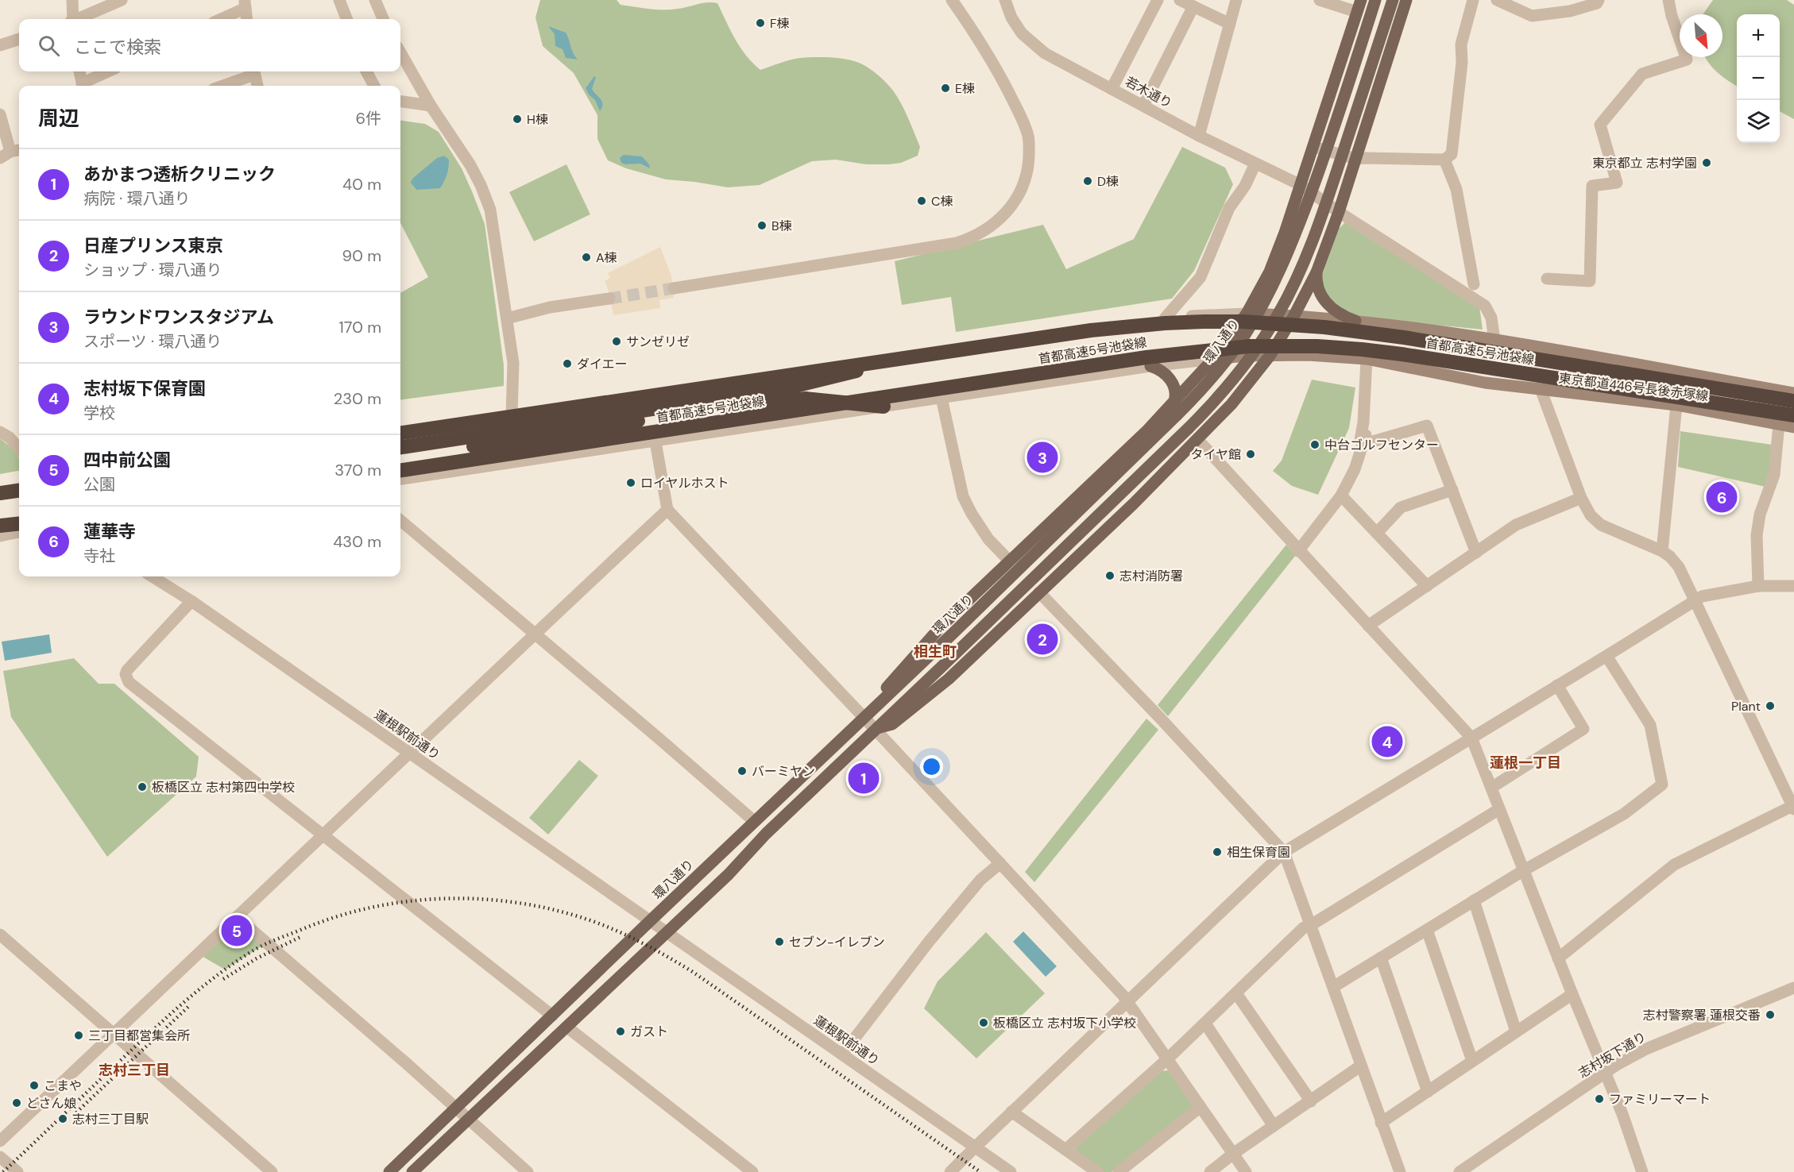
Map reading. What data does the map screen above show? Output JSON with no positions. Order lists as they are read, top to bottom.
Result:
{
  "streets": {
    "highway": ["首都高速5号池袋線"],
    "main road": ["環八通り", "東京都道446号長後赤塚線"],
    "street": ["若木通り", "蓮根駅前通り", "志村坂下通り"]
  },
  "crossings": [
    ["若木通り", "東京都道446号長後赤塚線"],
    ["環八通り", "蓮根駅前通り"]
  ],
  "districts": ["相生町", "蓮根一丁目", "志村三丁目"],
  "places": [
    "F棟",
    "E棟",
    "H棟",
    "東京都立 志村学園",
    "D棟",
    "C棟",
    "B棟",
    "A棟",
    "サンゼリゼ",
    "ダイエー",
    "中台ゴルフセンター",
    "タイヤ館",
    "ロイヤルホスト",
    "志村消防署",
    "Plant",
    "バーミヤン",
    "板橋区立 志村第四中学校",
    "相生保育園",
    "セブン-イレブン",
    "志村警察署 蓮根交番",
    "板橋区立 志村坂下小学校",
    "ガスト",
    "三丁目都営集会所",
    "こまや",
    "ファミリーマート",
    "どさん娘",
    "志村三丁目駅"
  ],
  "north": "bottom right",
  "page": {
    "map_buttons": ["+", "−"],
    "search": "ここで検索",
    "heading": ["周辺", "6件"],
    "list": [
      {
        "mark": "1",
        "name": "あかまつ透析クリニック",
        "note": "病院 · 環八通り",
        "value": "40 m"
      },
      {
        "mark": "2",
        "name": "日産プリンス東京",
        "note": "ショップ · 環八通り",
        "value": "90 m"
      },
      {
        "mark": "3",
        "name": "ラウンドワンスタジアム",
        "note": "スポーツ · 環八通り",
        "value": "170 m"
      },
      {
        "mark": "4",
        "name": "志村坂下保育園",
        "note": "学校",
        "value": "230 m"
      },
      {
        "mark": "5",
        "name": "四中前公園",
        "note": "公園",
        "value": "370 m"
      },
      {
        "mark": "6",
        "name": "蓮華寺",
        "note": "寺社",
        "value": "430 m"
      }
    ],
    "pins": [
      "3",
      "6",
      "2",
      "4",
      "1",
      "5"
    ]
  }
}
